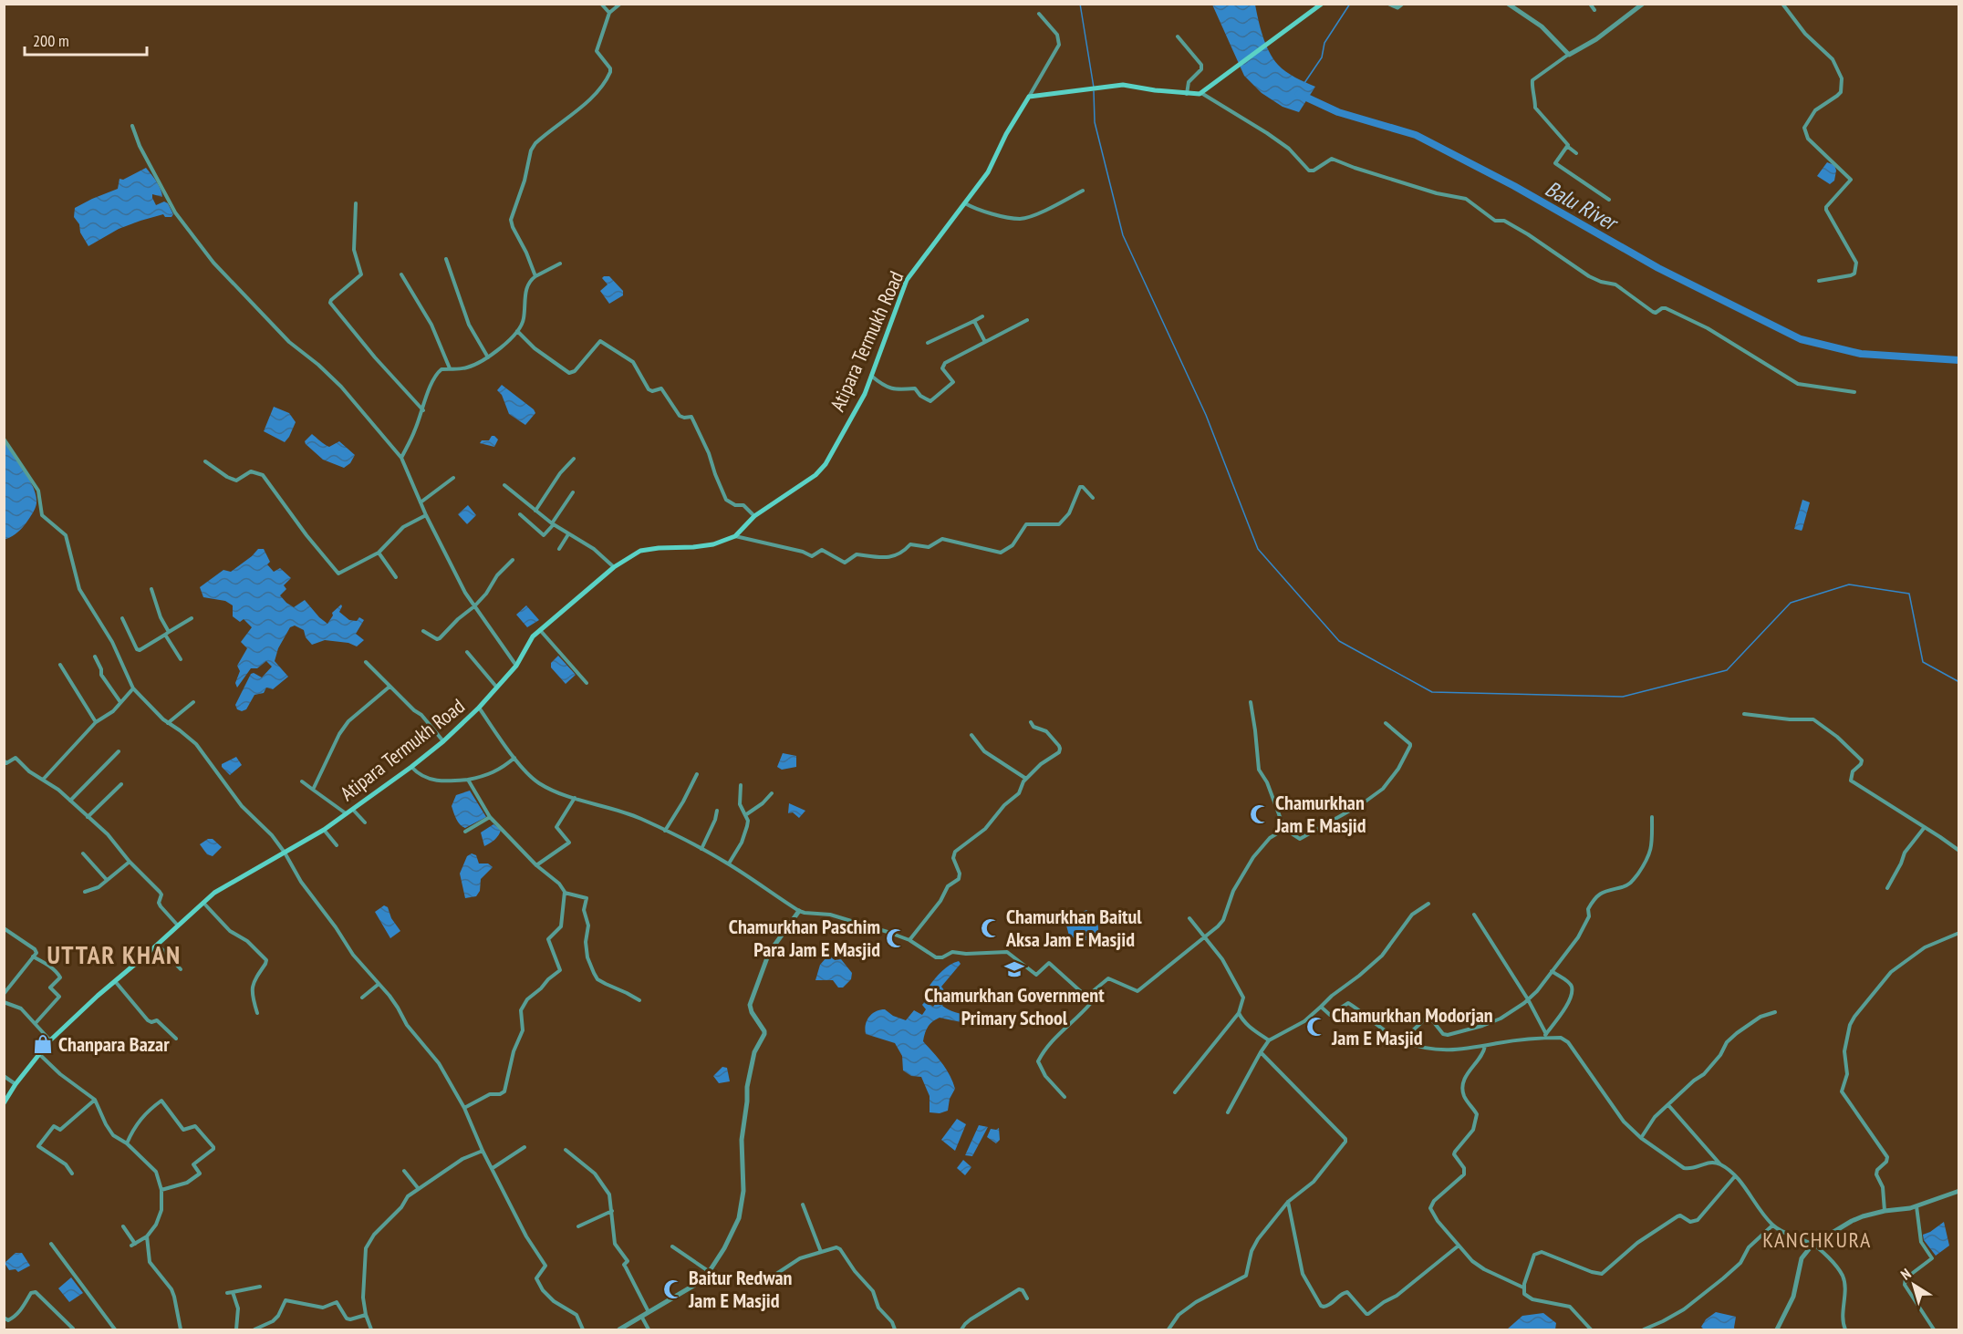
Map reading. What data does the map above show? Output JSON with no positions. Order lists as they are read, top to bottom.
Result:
{
  "streets": {
    "main road": ["Atipara Termukh Road"]
  },
  "districts": ["UTTAR KHAN", "KANCHKURA"],
  "water": ["Balu River"],
  "places": {
    "mosque": [
      "Chamurkhan Jam E Masjid",
      "Chamurkhan Baitul Aksa Jam E Masjid",
      "Chamurkhan Paschim Para Jam E Masjid",
      "Chamurkhan Modorjan Jam E Masjid",
      "Baitur Redwan Jam E Masjid"
    ],
    "school or university": ["Chamurkhan Government Primary School"],
    "shop": ["Chanpara Bazar"]
  },
  "scale_bar": "200 m",
  "north": "top left"
}
